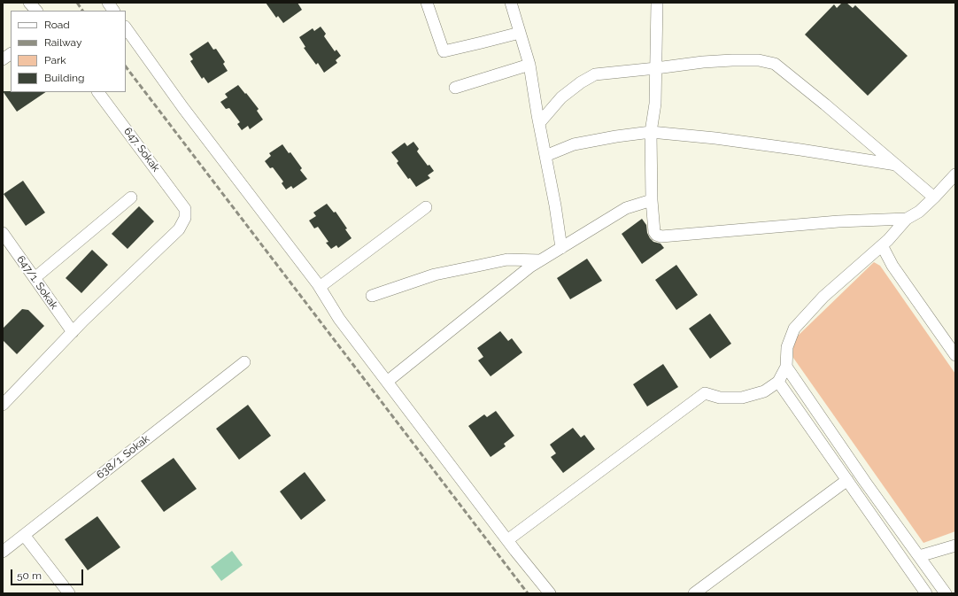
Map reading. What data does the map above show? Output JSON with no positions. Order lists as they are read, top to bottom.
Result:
{
  "streets": {
    "street": ["647. Sokak", "647/1. Sokak", "638/1. Sokak"]
  },
  "crossings": [
    ["647. Sokak", "647/1. Sokak"]
  ],
  "legend": [
    "Road",
    "Railway",
    "Park",
    "Building"
  ],
  "scale_bar": "50 m"
}
